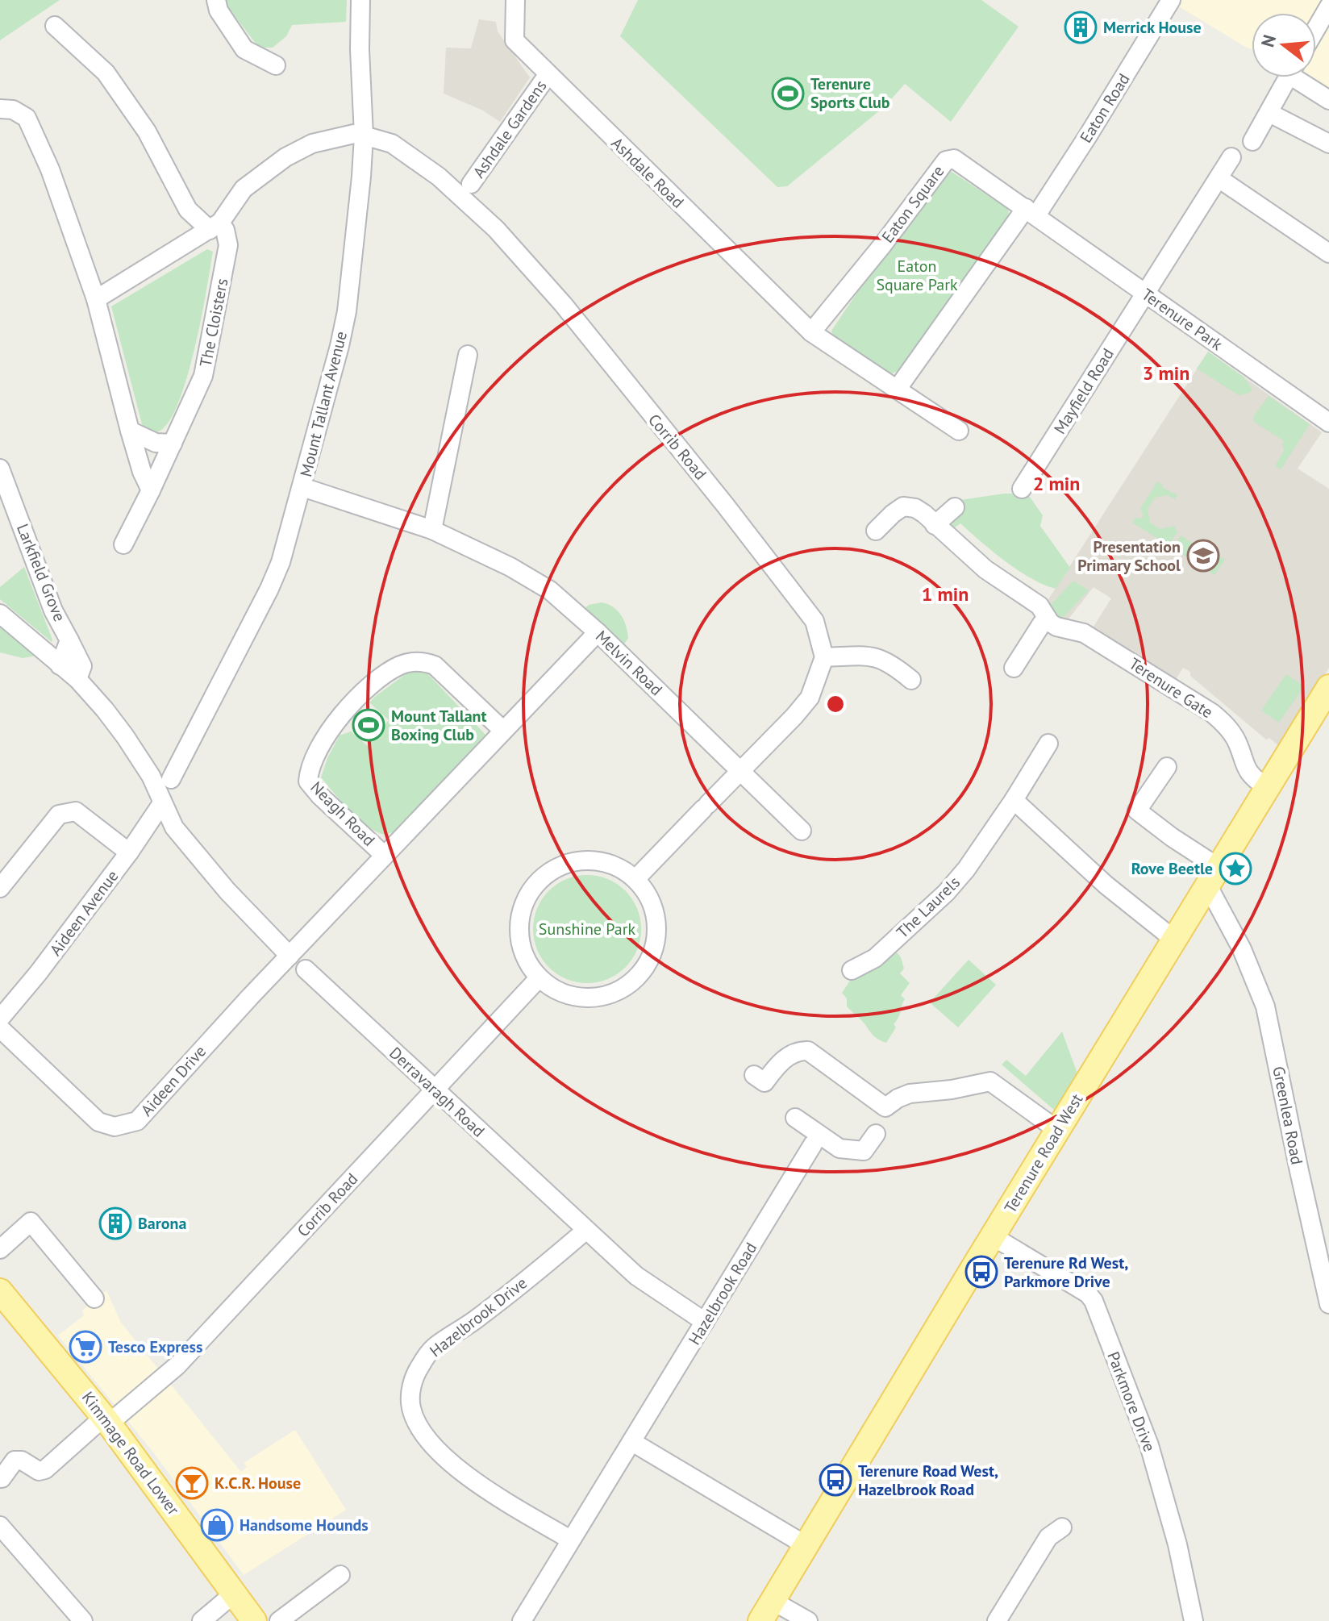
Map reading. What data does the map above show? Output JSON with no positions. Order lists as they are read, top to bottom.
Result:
{
  "streets": {
    "main road": ["Terenure Road West", "Kimmage Road Lower"],
    "street": [
      "Eaton Road",
      "Ashdale Gardens",
      "Ashdale Road",
      "Eaton Square",
      "Terenure Park",
      "The Cloisters",
      "Mayfield Road",
      "Mount Tallant Avenue",
      "Corrib Road",
      "Larkfield Grove",
      "Melvin Road",
      "Terenure Gate",
      "Neagh Road",
      "The Laurels",
      "Aideen Avenue",
      "Aideen Drive",
      "Derravaragh Road",
      "Greenlea Road",
      "Hazelbrook Road",
      "Hazelbrook Drive",
      "Parkmore Drive"
    ]
  },
  "crossings": [
    ["Eaton Road", "Eaton Square"],
    ["Eaton Road", "Terenure Park"],
    ["Ashdale Gardens", "Ashdale Road"],
    ["Ashdale Road", "Eaton Square"],
    ["Eaton Square", "Terenure Park"],
    ["Terenure Park", "Mayfield Road"],
    ["Mount Tallant Avenue", "Corrib Road"],
    ["Mount Tallant Avenue", "Melvin Road"],
    ["Corrib Road", "Derravaragh Road"],
    ["Corrib Road", "Kimmage Road Lower"],
    ["Melvin Road", "Neagh Road"],
    ["Terenure Gate", "Terenure Road West"],
    ["Neagh Road", "Aideen Drive"],
    ["Derravaragh Road", "Hazelbrook Drive"],
    ["Greenlea Road", "Terenure Road West"],
    ["Terenure Road West", "Parkmore Drive"],
    ["Hazelbrook Road", "Hazelbrook Drive"]
  ],
  "parks": ["Eaton Square Park", "Sunshine Park"],
  "places": {
    "building": ["Merrick House", "Barona"],
    "sports": ["Terenure Sports Club", "Mount Tallant Boxing Club"],
    "school or university": ["Presentation Primary School"],
    "place": ["Rove Beetle"],
    "bus stop": ["Terenure Rd West, Parkmore Drive", "Terenure Road West, Hazelbrook Road"],
    "supermarket": ["Tesco Express"],
    "bar": ["K.C.R. House"],
    "shop": ["Handsome Hounds"]
  },
  "north": "left",
  "rings": ["3 min", "2 min", "1 min"]
}
